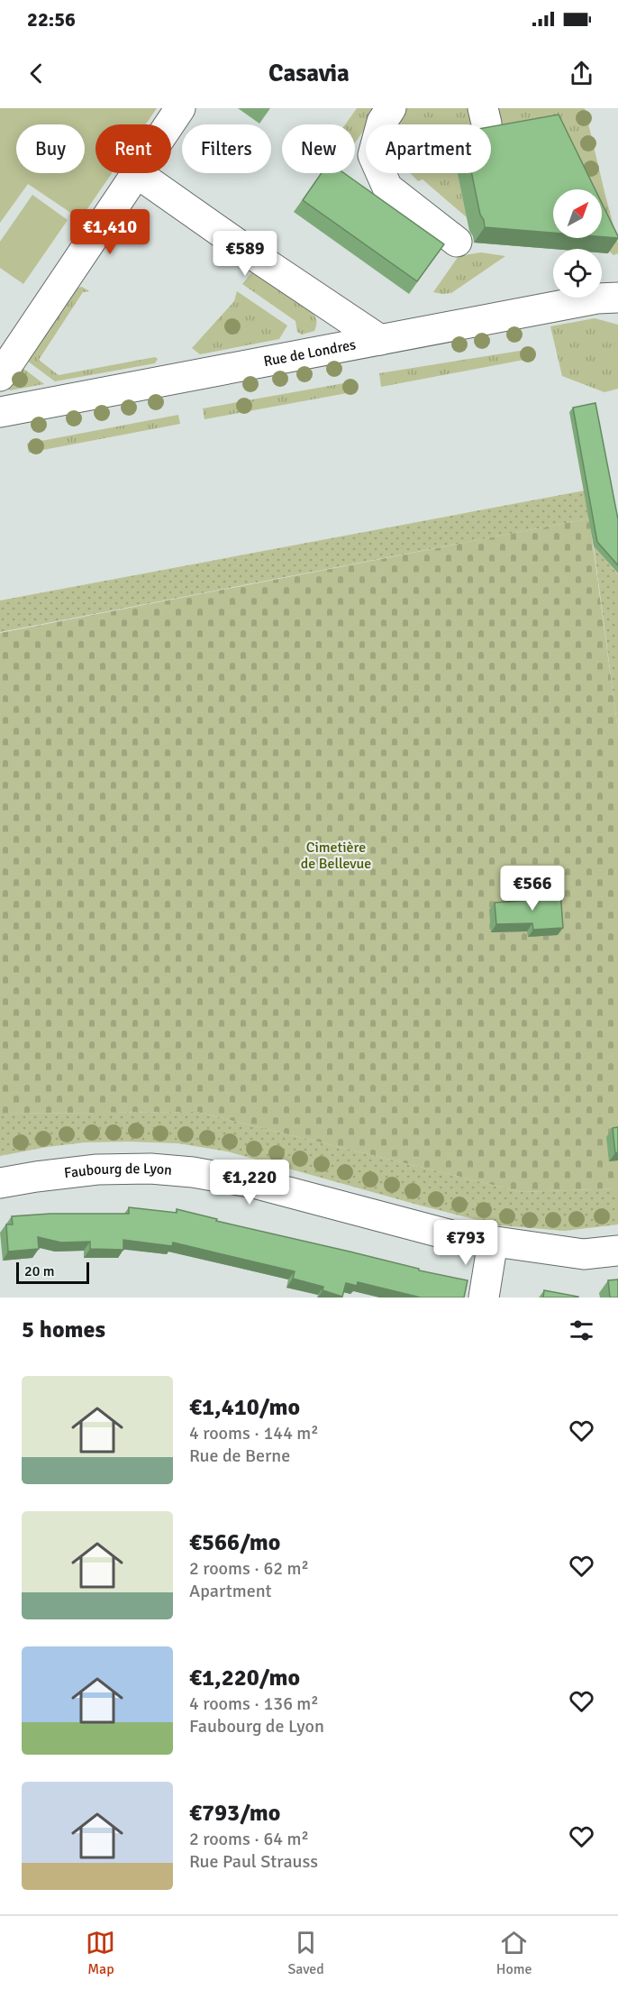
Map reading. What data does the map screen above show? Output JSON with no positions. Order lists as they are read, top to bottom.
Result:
{
  "streets": {
    "street": ["Rue de Londres", "Faubourg de Lyon"]
  },
  "parks": ["Cimetière de Bellevue"],
  "scale_bar": "20 m",
  "north": "top right",
  "page": {
    "status": "22:56",
    "header": "Casavia",
    "chip": [
      "Buy",
      "Rent",
      "Filters",
      "New",
      "Apartment"
    ],
    "price": [
      "€1,410",
      "€589",
      "€566",
      "€1,220",
      "€793"
    ],
    "scale": "20 m",
    "heading": "5 homes",
    "list": [
      {
        "name": "€1,410/mo",
        "note": "4 rooms · 144 m² · Rue de Berne"
      },
      {
        "name": "€566/mo",
        "note": "2 rooms · 62 m² · Apartment"
      },
      {
        "name": "€1,220/mo",
        "note": "4 rooms · 136 m² · Faubourg de Lyon"
      },
      {
        "name": "€793/mo",
        "note": "2 rooms · 64 m² · Rue Paul Strauss"
      }
    ],
    "tabs": ["Map", "Saved", "Home"]
  }
}
